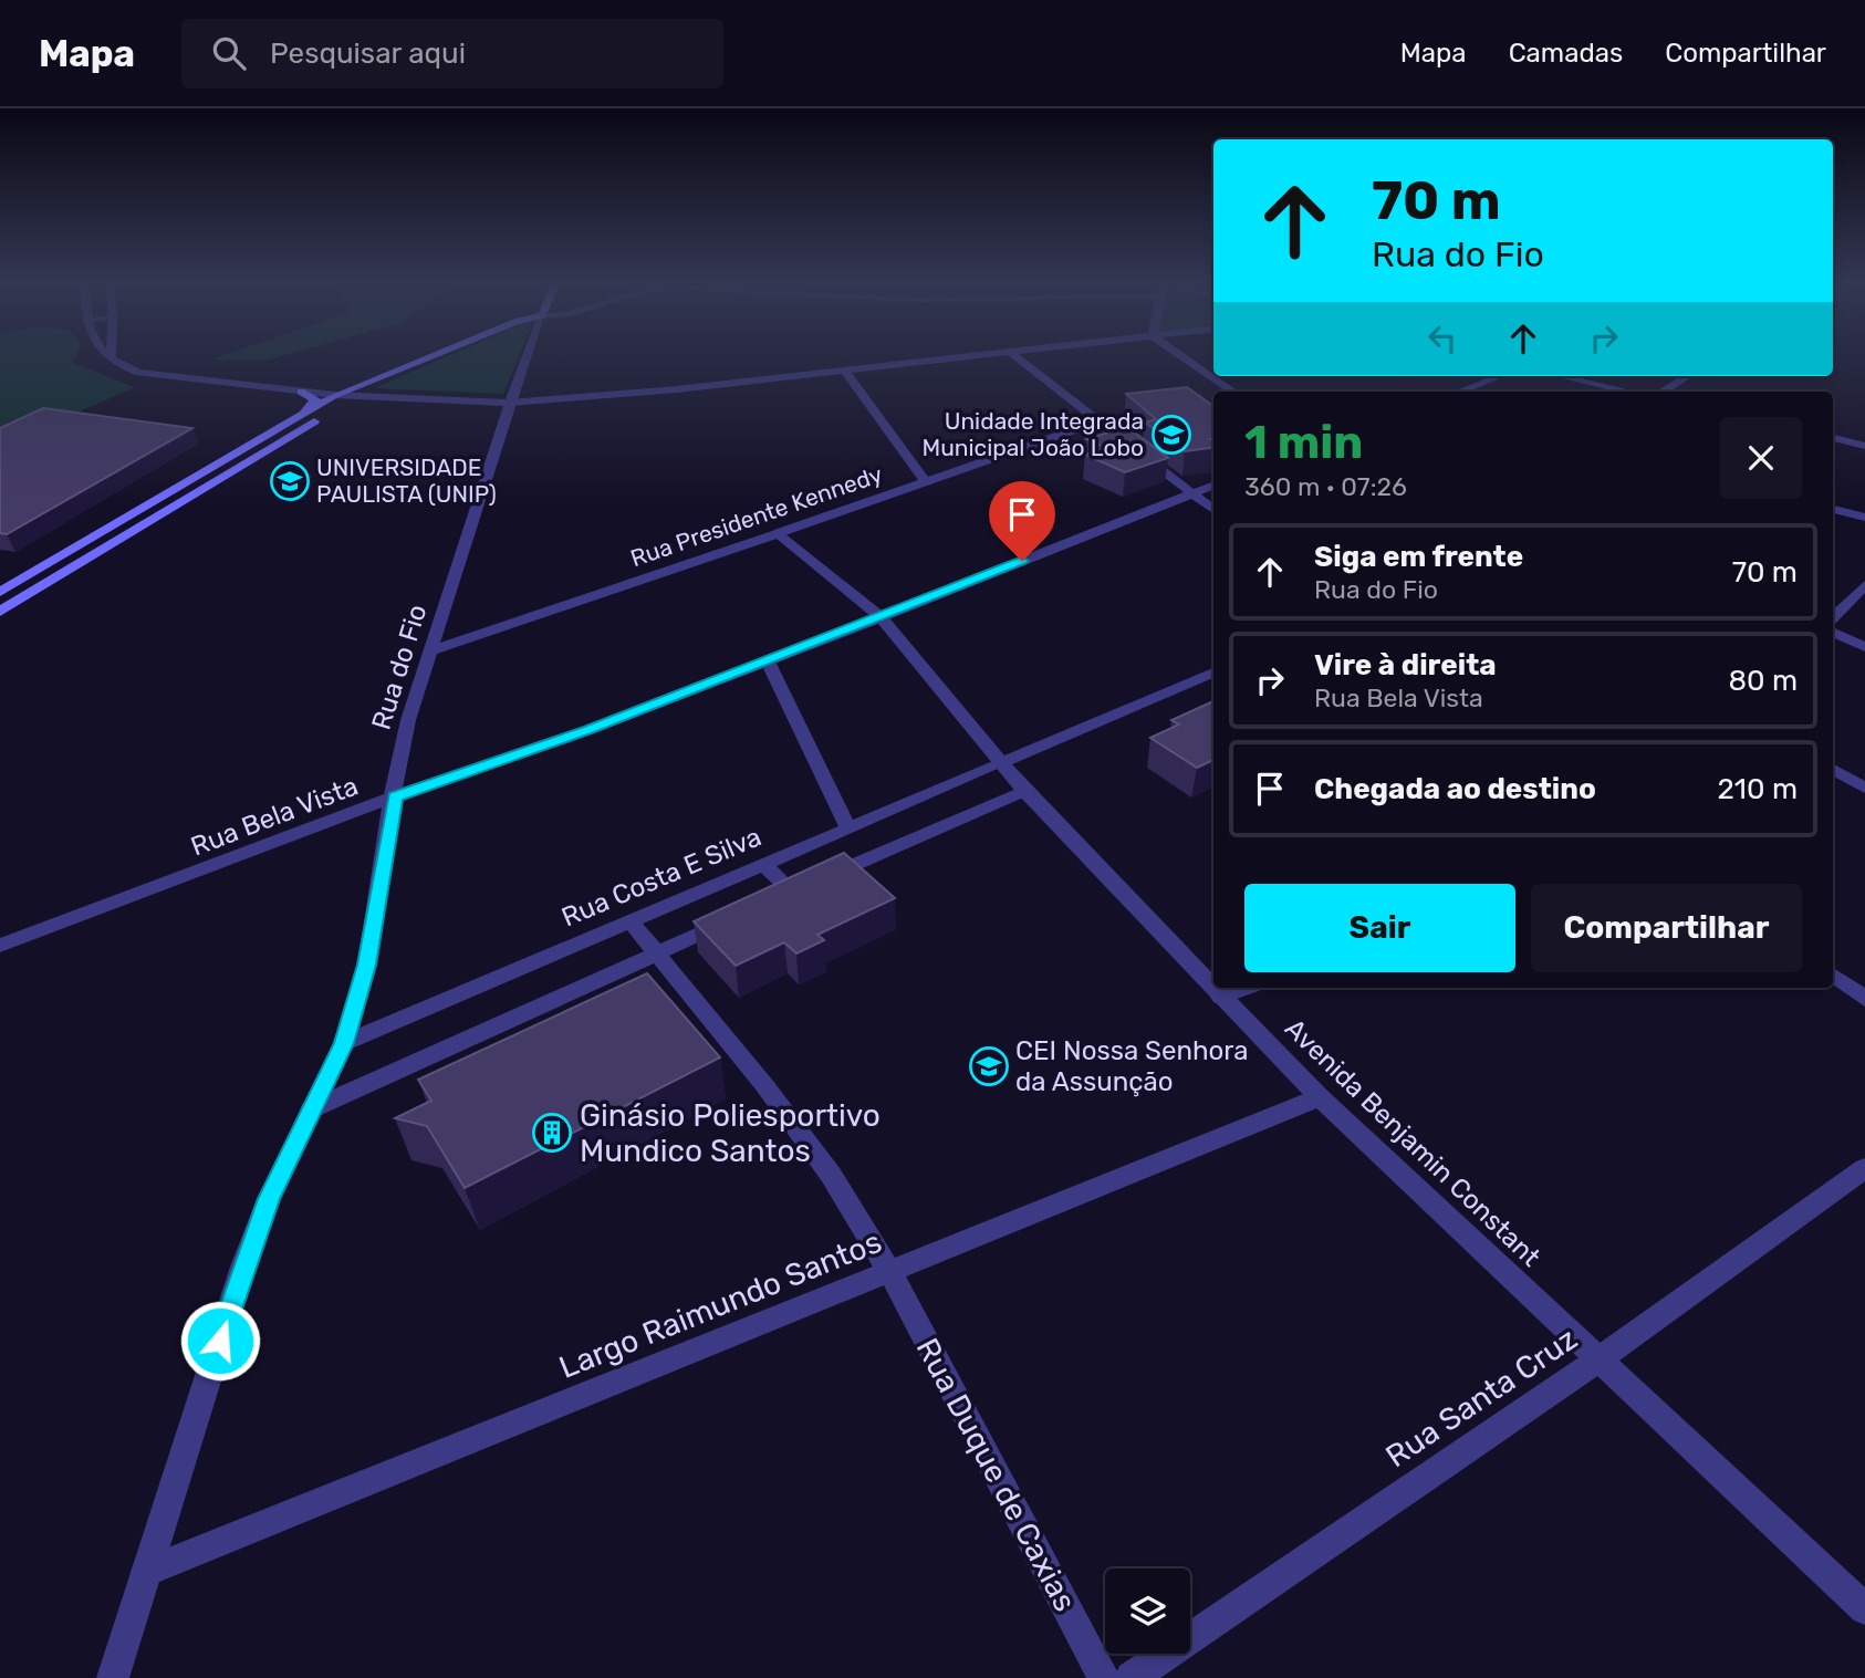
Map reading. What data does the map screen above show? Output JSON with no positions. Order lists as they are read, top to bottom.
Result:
{
  "streets": {
    "street": [
      "Rua Presidente Kennedy",
      "Rua do Fio",
      "Rua Bela Vista",
      "Rua Costa E Silva",
      "Avenida Benjamin Constant",
      "Largo Raimundo Santos",
      "Rua Santa Cruz",
      "Rua Duque de Caxias"
    ]
  },
  "crossings": [
    ["Rua Presidente Kennedy", "Rua do Fio"],
    ["Rua Presidente Kennedy", "Avenida Benjamin Constant"],
    ["Rua do Fio", "Rua Bela Vista"],
    ["Rua do Fio", "Rua Costa E Silva"],
    ["Rua do Fio", "Largo Raimundo Santos"],
    ["Rua Bela Vista", "Avenida Benjamin Constant"],
    ["Rua Costa E Silva", "Avenida Benjamin Constant"],
    ["Rua Costa E Silva", "Rua Duque de Caxias"],
    ["Avenida Benjamin Constant", "Largo Raimundo Santos"],
    ["Avenida Benjamin Constant", "Rua Santa Cruz"],
    ["Largo Raimundo Santos", "Rua Duque de Caxias"]
  ],
  "places": {
    "school or university": ["Unidade Integrada Municipal João Lobo", "UNIVERSIDADE PAULISTA (UNIP)", "CEI Nossa Senhora da Assunção"],
    "building": ["Ginásio Poliesportivo Mundico Santos"]
  },
  "page": {
    "header": "Mapa",
    "search": "Pesquisar aqui",
    "nav": ["Mapa", "Camadas", "Compartilhar"],
    "turn": ["70 m", "Rua do Fio"],
    "heading": ["1 min", "360 m · 07:26"],
    "list": [
      {
        "name": "Siga em frente",
        "note": "Rua do Fio",
        "value": "70 m"
      },
      {
        "name": "Vire à direita",
        "note": "Rua Bela Vista",
        "value": "80 m"
      },
      {
        "name": "Chegada ao destino",
        "value": "210 m"
      }
    ],
    "buttons": ["Sair", "Compartilhar"]
  }
}
